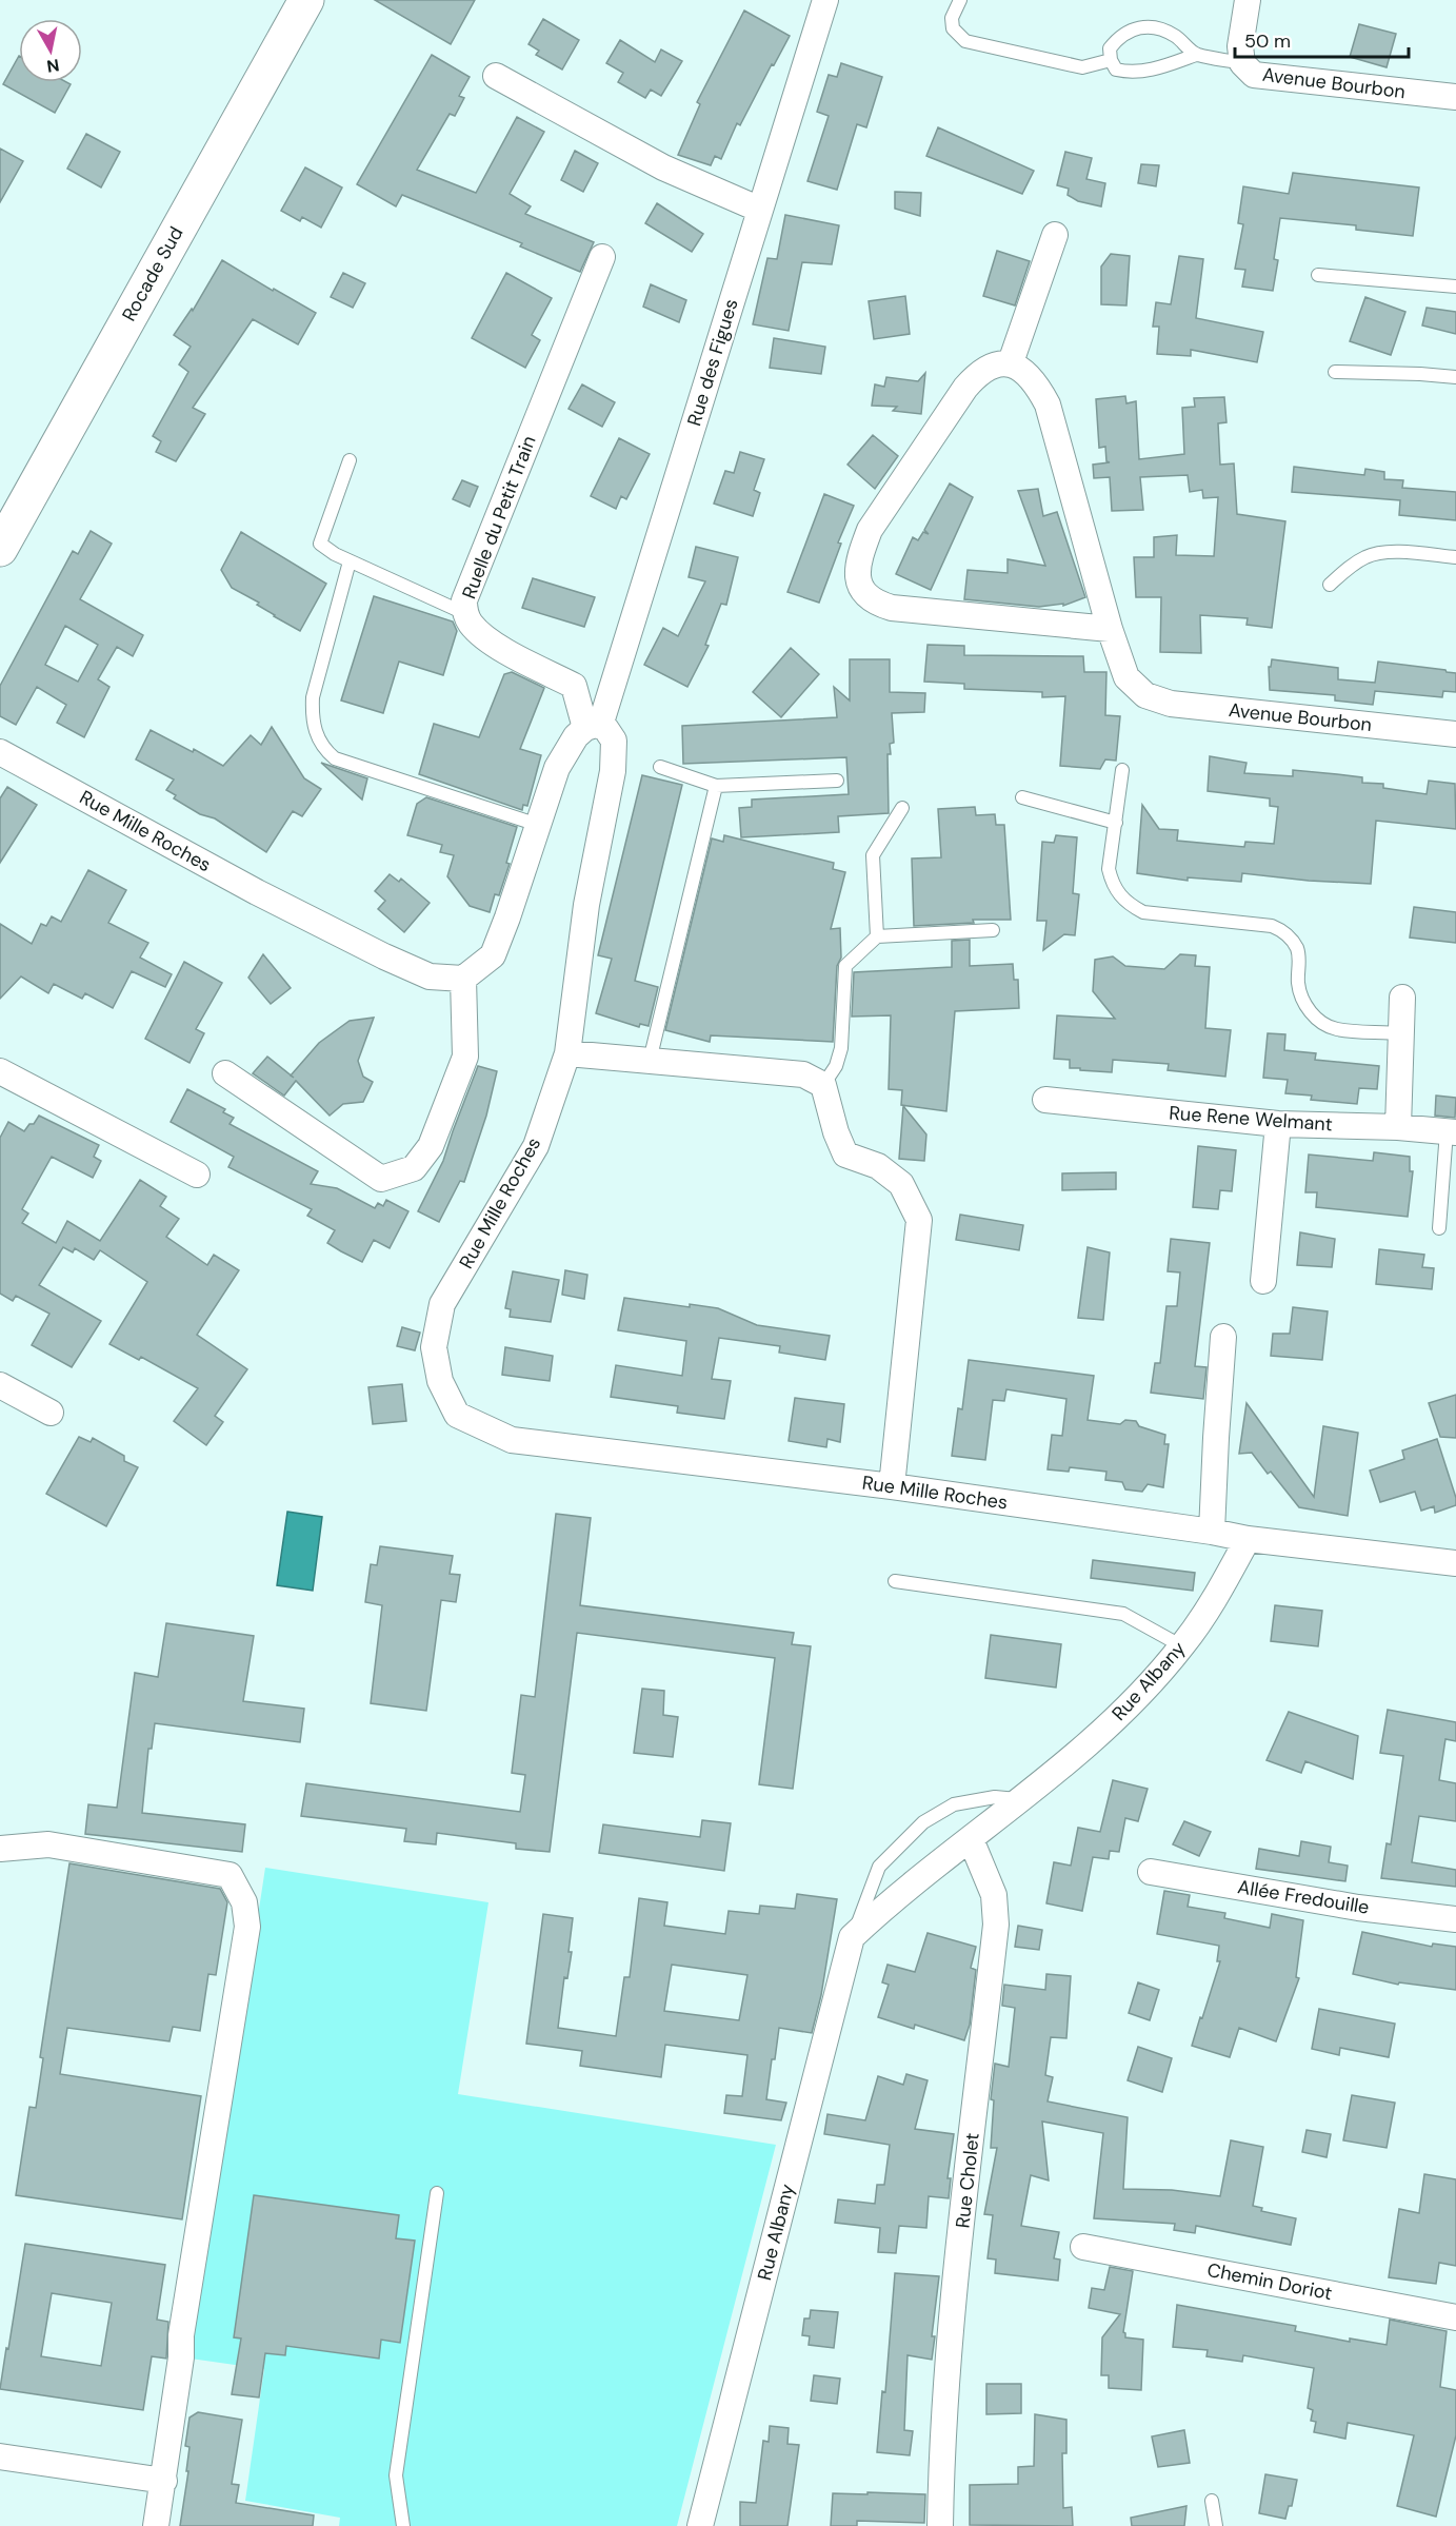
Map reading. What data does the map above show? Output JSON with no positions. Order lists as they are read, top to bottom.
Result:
{
  "streets": {
    "main road": ["Rocade Sud"],
    "street": [
      "Avenue Bourbon",
      "Rue des Figues",
      "Ruelle du Petit Train",
      "Rue Mille Roches",
      "Rue Rene Welmant",
      "Rue Albany",
      "Allée Fredouille",
      "Rue Cholet",
      "Chemin Doriot"
    ]
  },
  "crossings": [
    ["Rue des Figues", "Ruelle du Petit Train"],
    ["Rue des Figues", "Rue Mille Roches"],
    ["Ruelle du Petit Train", "Rue Mille Roches"],
    ["Rue Mille Roches", "Rue Albany"],
    ["Rue Albany", "Rue Cholet"]
  ],
  "scale_bar": "50 m",
  "north": "bottom"
}
